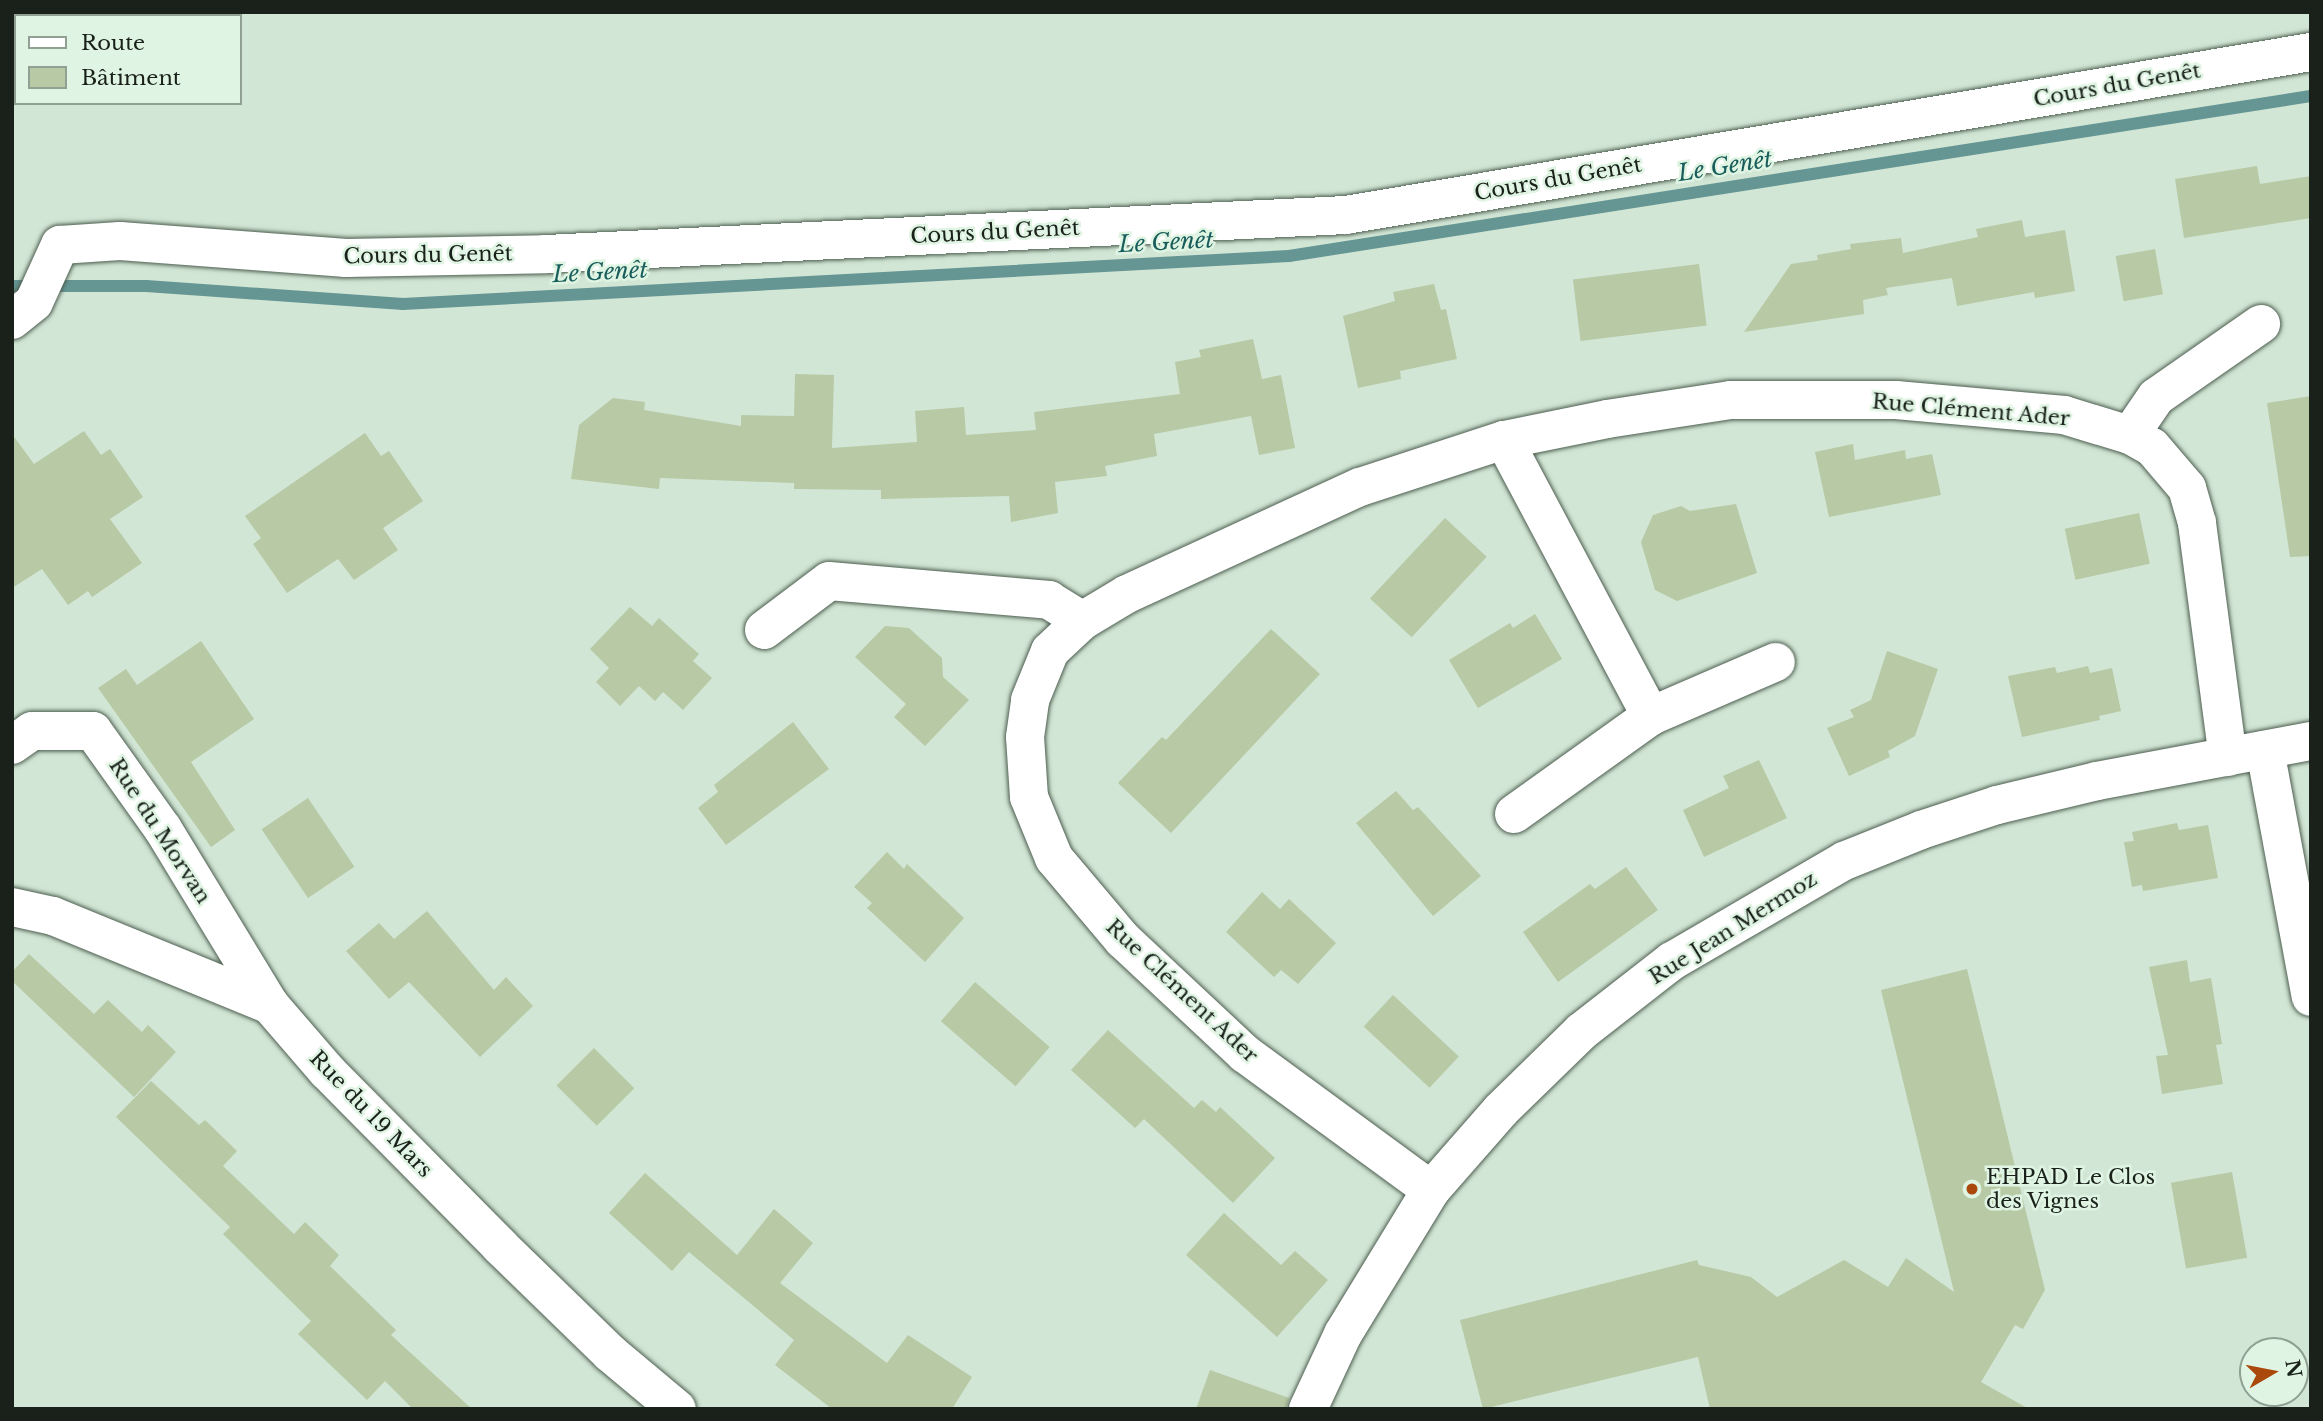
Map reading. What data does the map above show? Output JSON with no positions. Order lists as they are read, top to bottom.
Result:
{
  "streets": {
    "street": [
      "Cours du Genêt",
      "Rue Clément Ader",
      "Rue du Morvan",
      "Rue Jean Mermoz",
      "Rue du 19 Mars"
    ]
  },
  "crossings": [
    ["Rue Clément Ader", "Rue Jean Mermoz"],
    ["Rue du Morvan", "Rue du 19 Mars"]
  ],
  "water": ["Le Genêt"],
  "places": ["EHPAD Le Clos des Vignes"],
  "legend": ["Route", "Bâtiment"],
  "north": "right"
}
